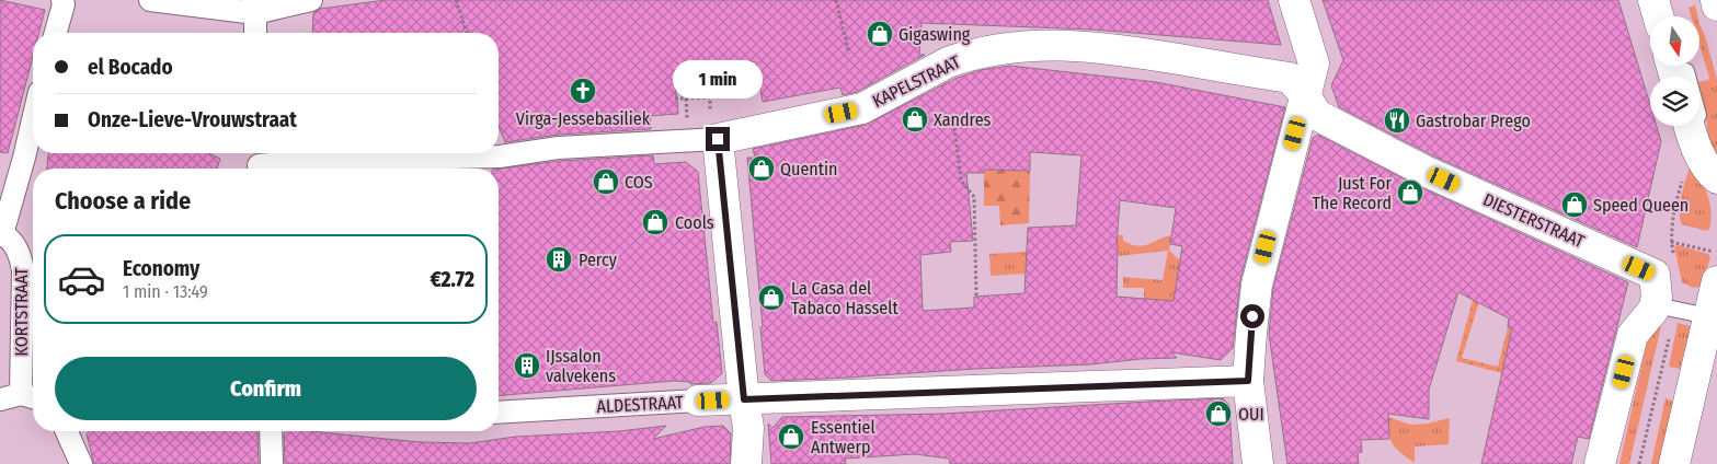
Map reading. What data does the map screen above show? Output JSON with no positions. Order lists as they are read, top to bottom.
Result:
{
  "streets": {
    "street": [
      "KAPELSTRAAT",
      "DIESTERSTRAAT",
      "KORTSTRAAT",
      "ALDESTRAAT"
    ]
  },
  "crossings": [
    ["KAPELSTRAAT", "DIESTERSTRAAT"]
  ],
  "places": {
    "shop": [
      "Gigaswing",
      "Xandres",
      "Quentin",
      "COS",
      "Just For The Record",
      "Speed Queen",
      "Cools",
      "La Casa del Tabaco Hasselt",
      "OUI",
      "Essentiel Antwerp"
    ],
    "church": ["Virga-Jessebasiliek"],
    "restaurant": ["Gastrobar Prego"],
    "building": ["Percy", "IJssalon valvekens"]
  },
  "north": "bottom",
  "page": {
    "banner": ["el Bocado", "Onze-Lieve-Vrouwstraat"],
    "bubble": "1 min",
    "heading": "Choose a ride",
    "list": [
      {
        "name": "Economy",
        "note": "1 min · 13:49",
        "value": "€2.72"
      }
    ],
    "buttons": "Confirm"
  }
}
